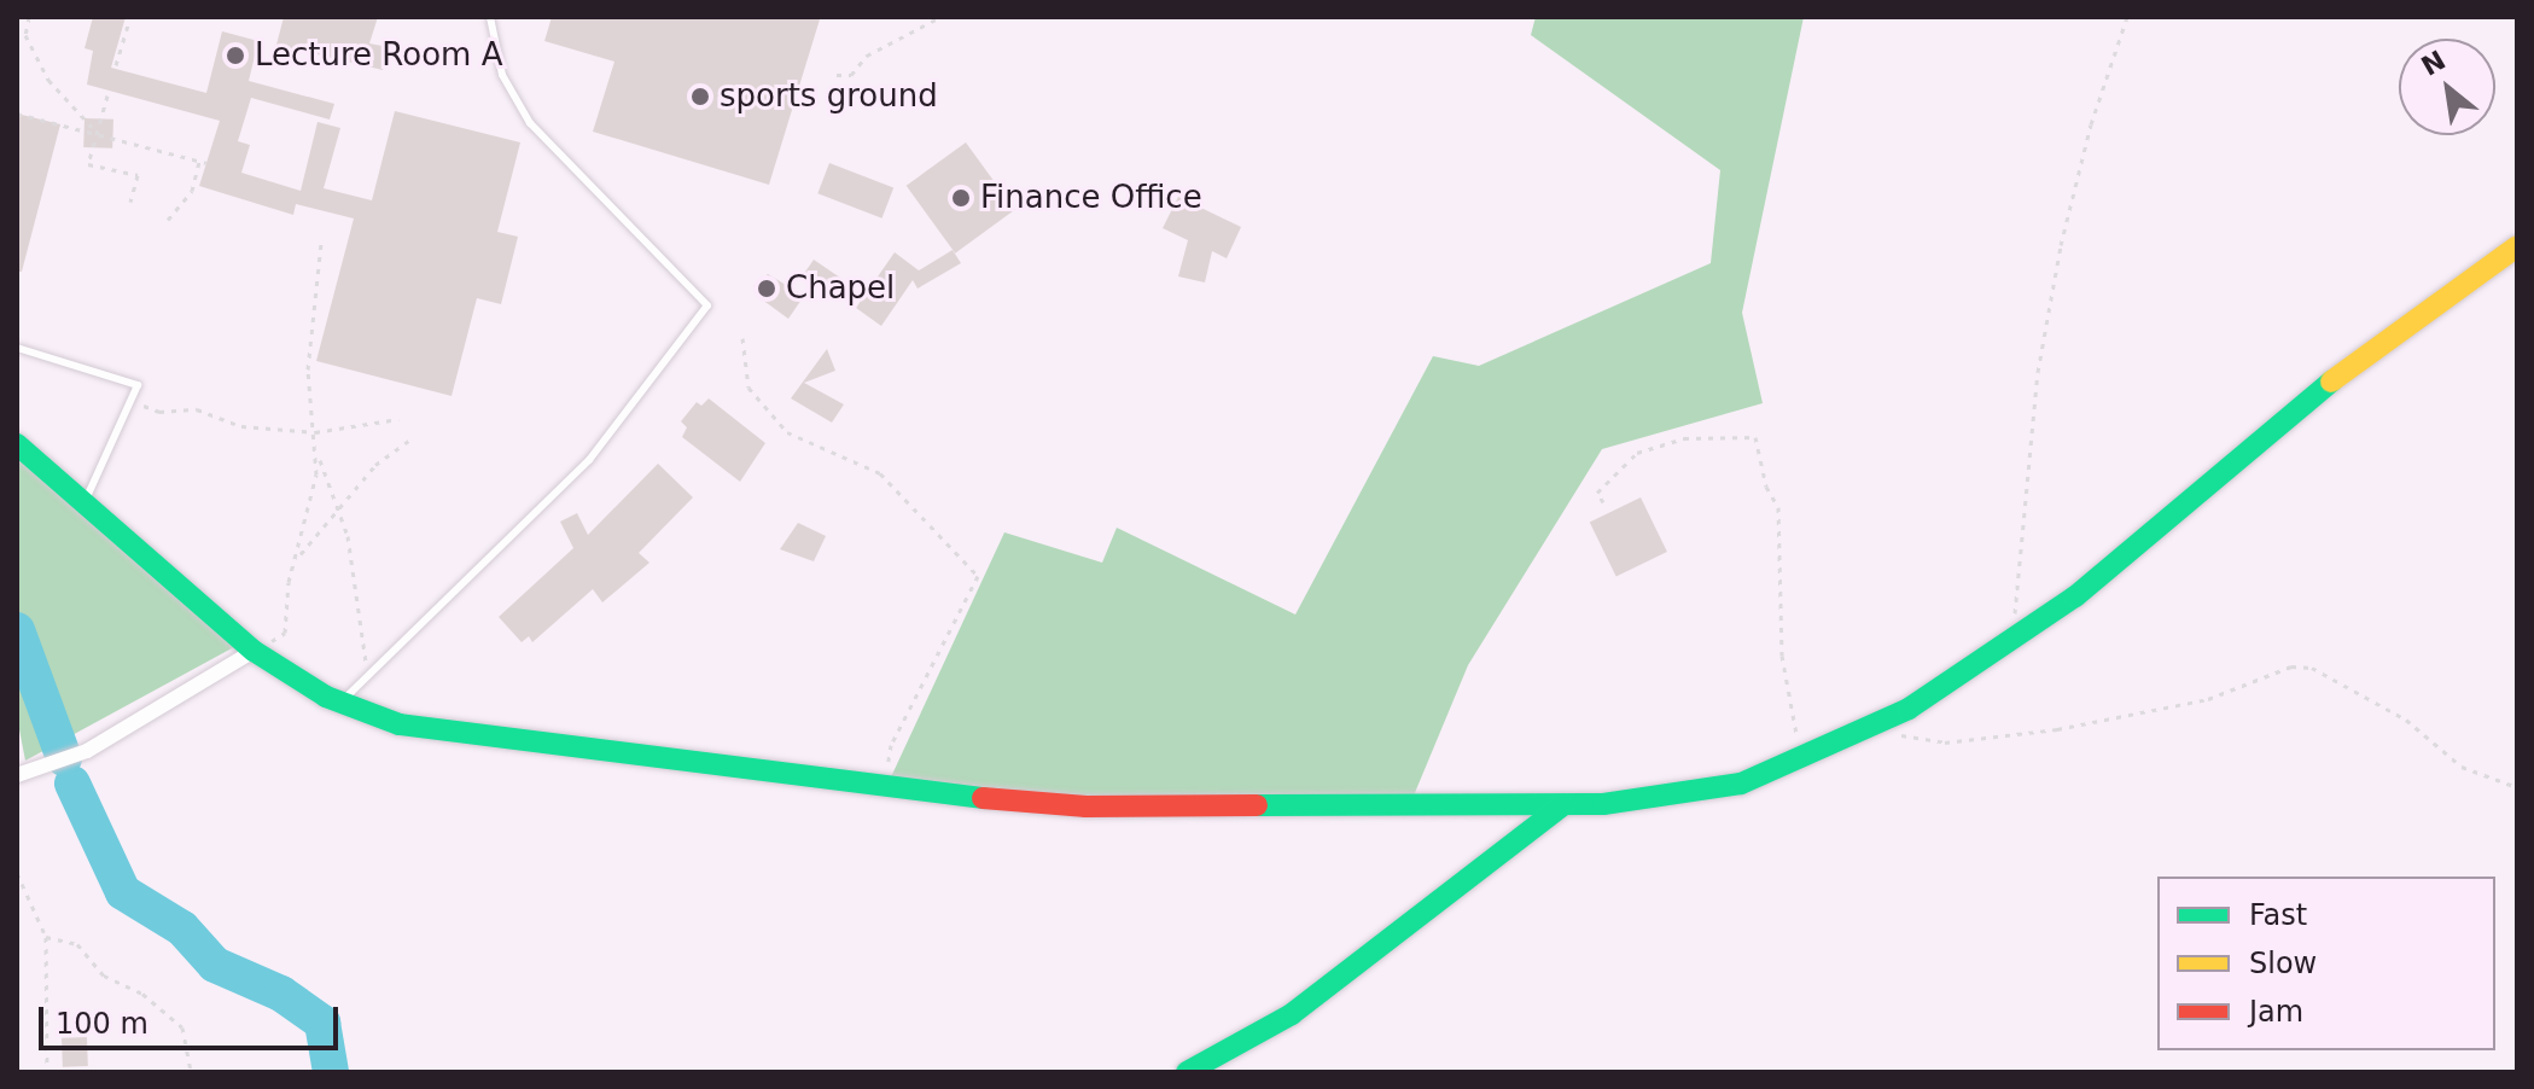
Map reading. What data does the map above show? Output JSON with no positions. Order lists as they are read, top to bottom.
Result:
{
  "places": [
    "Lecture Room A",
    "sports ground",
    "Finance Office",
    "Chapel"
  ],
  "legend": ["Fast", "Slow", "Jam"],
  "scale_bar": "100 m",
  "north": "top left"
}
